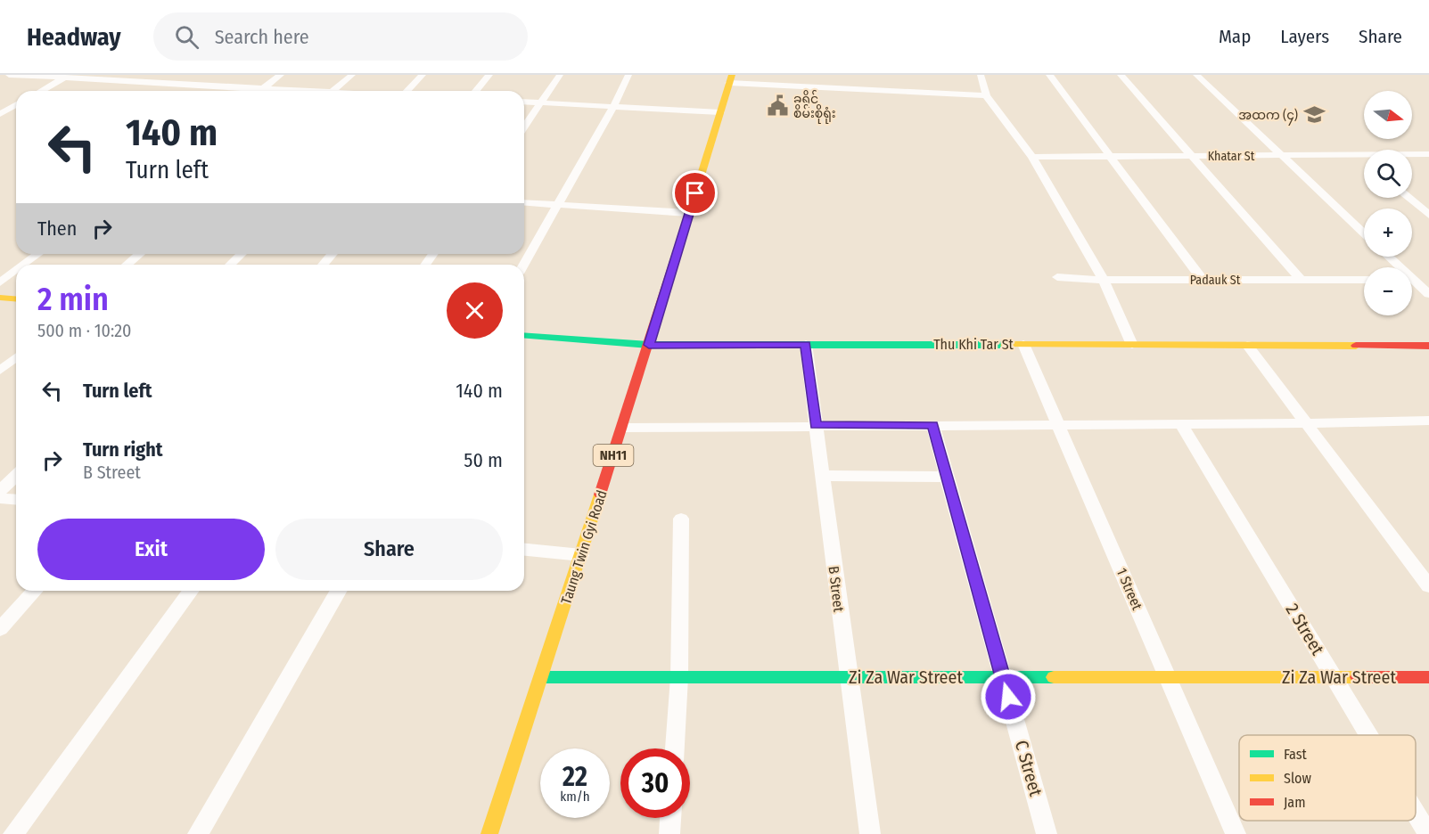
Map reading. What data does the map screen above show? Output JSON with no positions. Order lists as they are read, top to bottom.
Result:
{
  "streets": {
    "main road": [
      "Thu Khi Tar St",
      "NH11",
      "Taung Twin Gyi Road",
      "Zi Za War Street"
    ],
    "street": [
      "Khatar St",
      "Padauk St",
      "B Street",
      "1 Street",
      "2 Street",
      "C Street"
    ]
  },
  "crossings": [
    ["Thu Khi Tar St", "Taung Twin Gyi Road"],
    ["Thu Khi Tar St", "B Street"],
    ["Thu Khi Tar St", "1 Street"],
    ["Taung Twin Gyi Road", "Zi Za War Street"],
    ["B Street", "Zi Za War Street"],
    ["1 Street", "Zi Za War Street"],
    ["2 Street", "Zi Za War Street"],
    ["Zi Za War Street", "C Street"]
  ],
  "places": {
    "public building": ["ခရိုင် စိမ်းစိုရုံး"],
    "school or university": ["အထက (၄)"]
  },
  "legend": ["Fast", "Slow", "Jam"],
  "north": "right",
  "page": {
    "header": "Headway",
    "search": "Search here",
    "nav": ["Map", "Layers", "Share"],
    "map_buttons": ["+", "−"],
    "turn": ["140 m", "Turn left"],
    "then": "Then",
    "heading": ["2 min", "500 m · 10:20"],
    "list": [
      {
        "name": "Turn left",
        "value": "140 m"
      },
      {
        "name": "Turn right",
        "note": "B Street",
        "value": "50 m"
      }
    ],
    "buttons": ["Exit", "Share"],
    "speed": "22 km/h",
    "limit": "30"
  }
}
